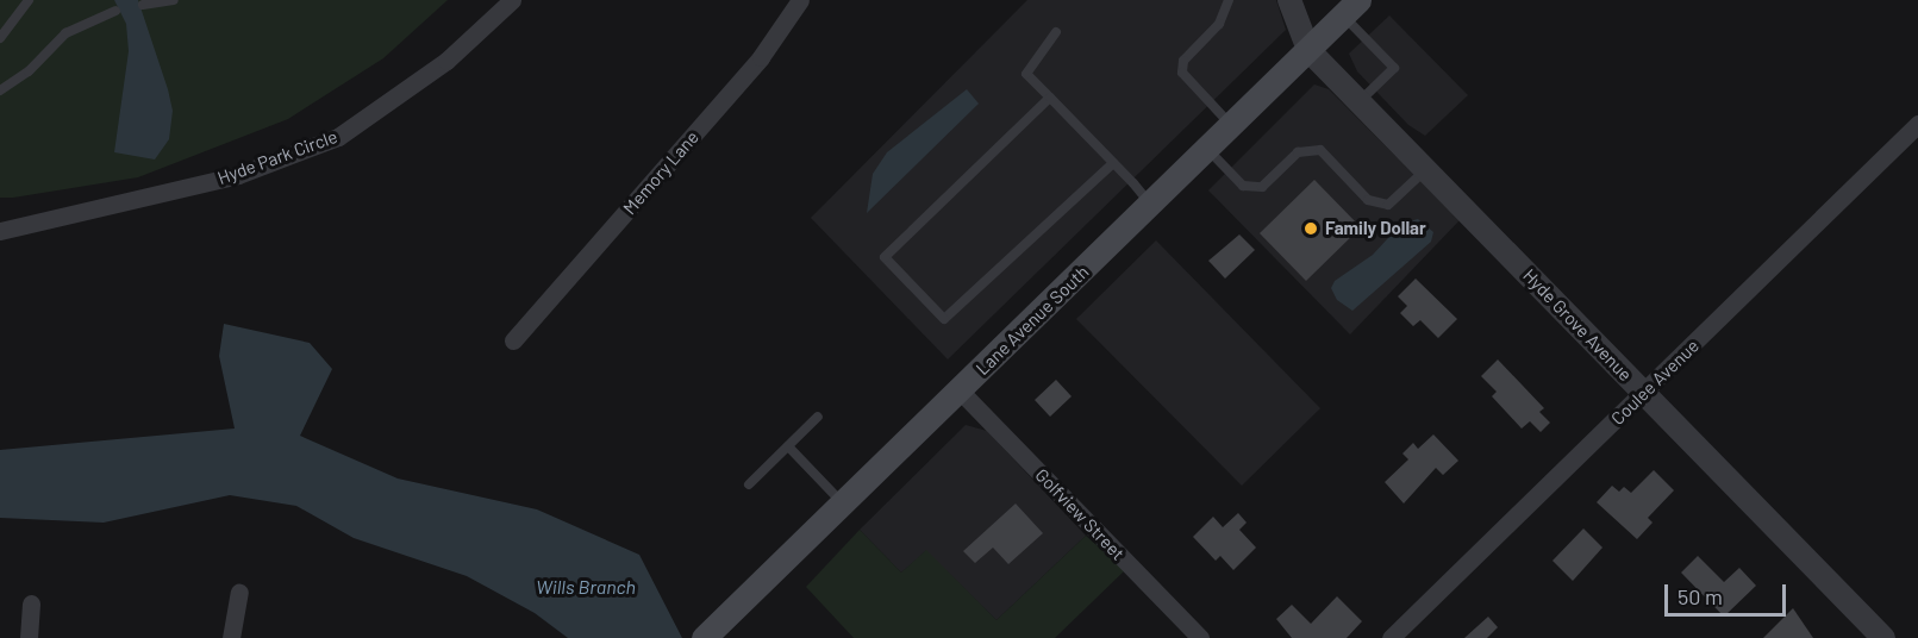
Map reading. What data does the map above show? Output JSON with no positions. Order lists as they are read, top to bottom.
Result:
{
  "streets": {
    "main road": ["Lane Avenue South"],
    "street": [
      "Hyde Park Circle",
      "Memory Lane",
      "Hyde Grove Avenue",
      "Coulee Avenue",
      "Golfview Street"
    ]
  },
  "crossings": [
    ["Lane Avenue South", "Hyde Grove Avenue"],
    ["Lane Avenue South", "Golfview Street"],
    ["Hyde Grove Avenue", "Coulee Avenue"]
  ],
  "water": ["Wills Branch"],
  "places": ["Family Dollar"],
  "scale_bar": "50 m"
}
